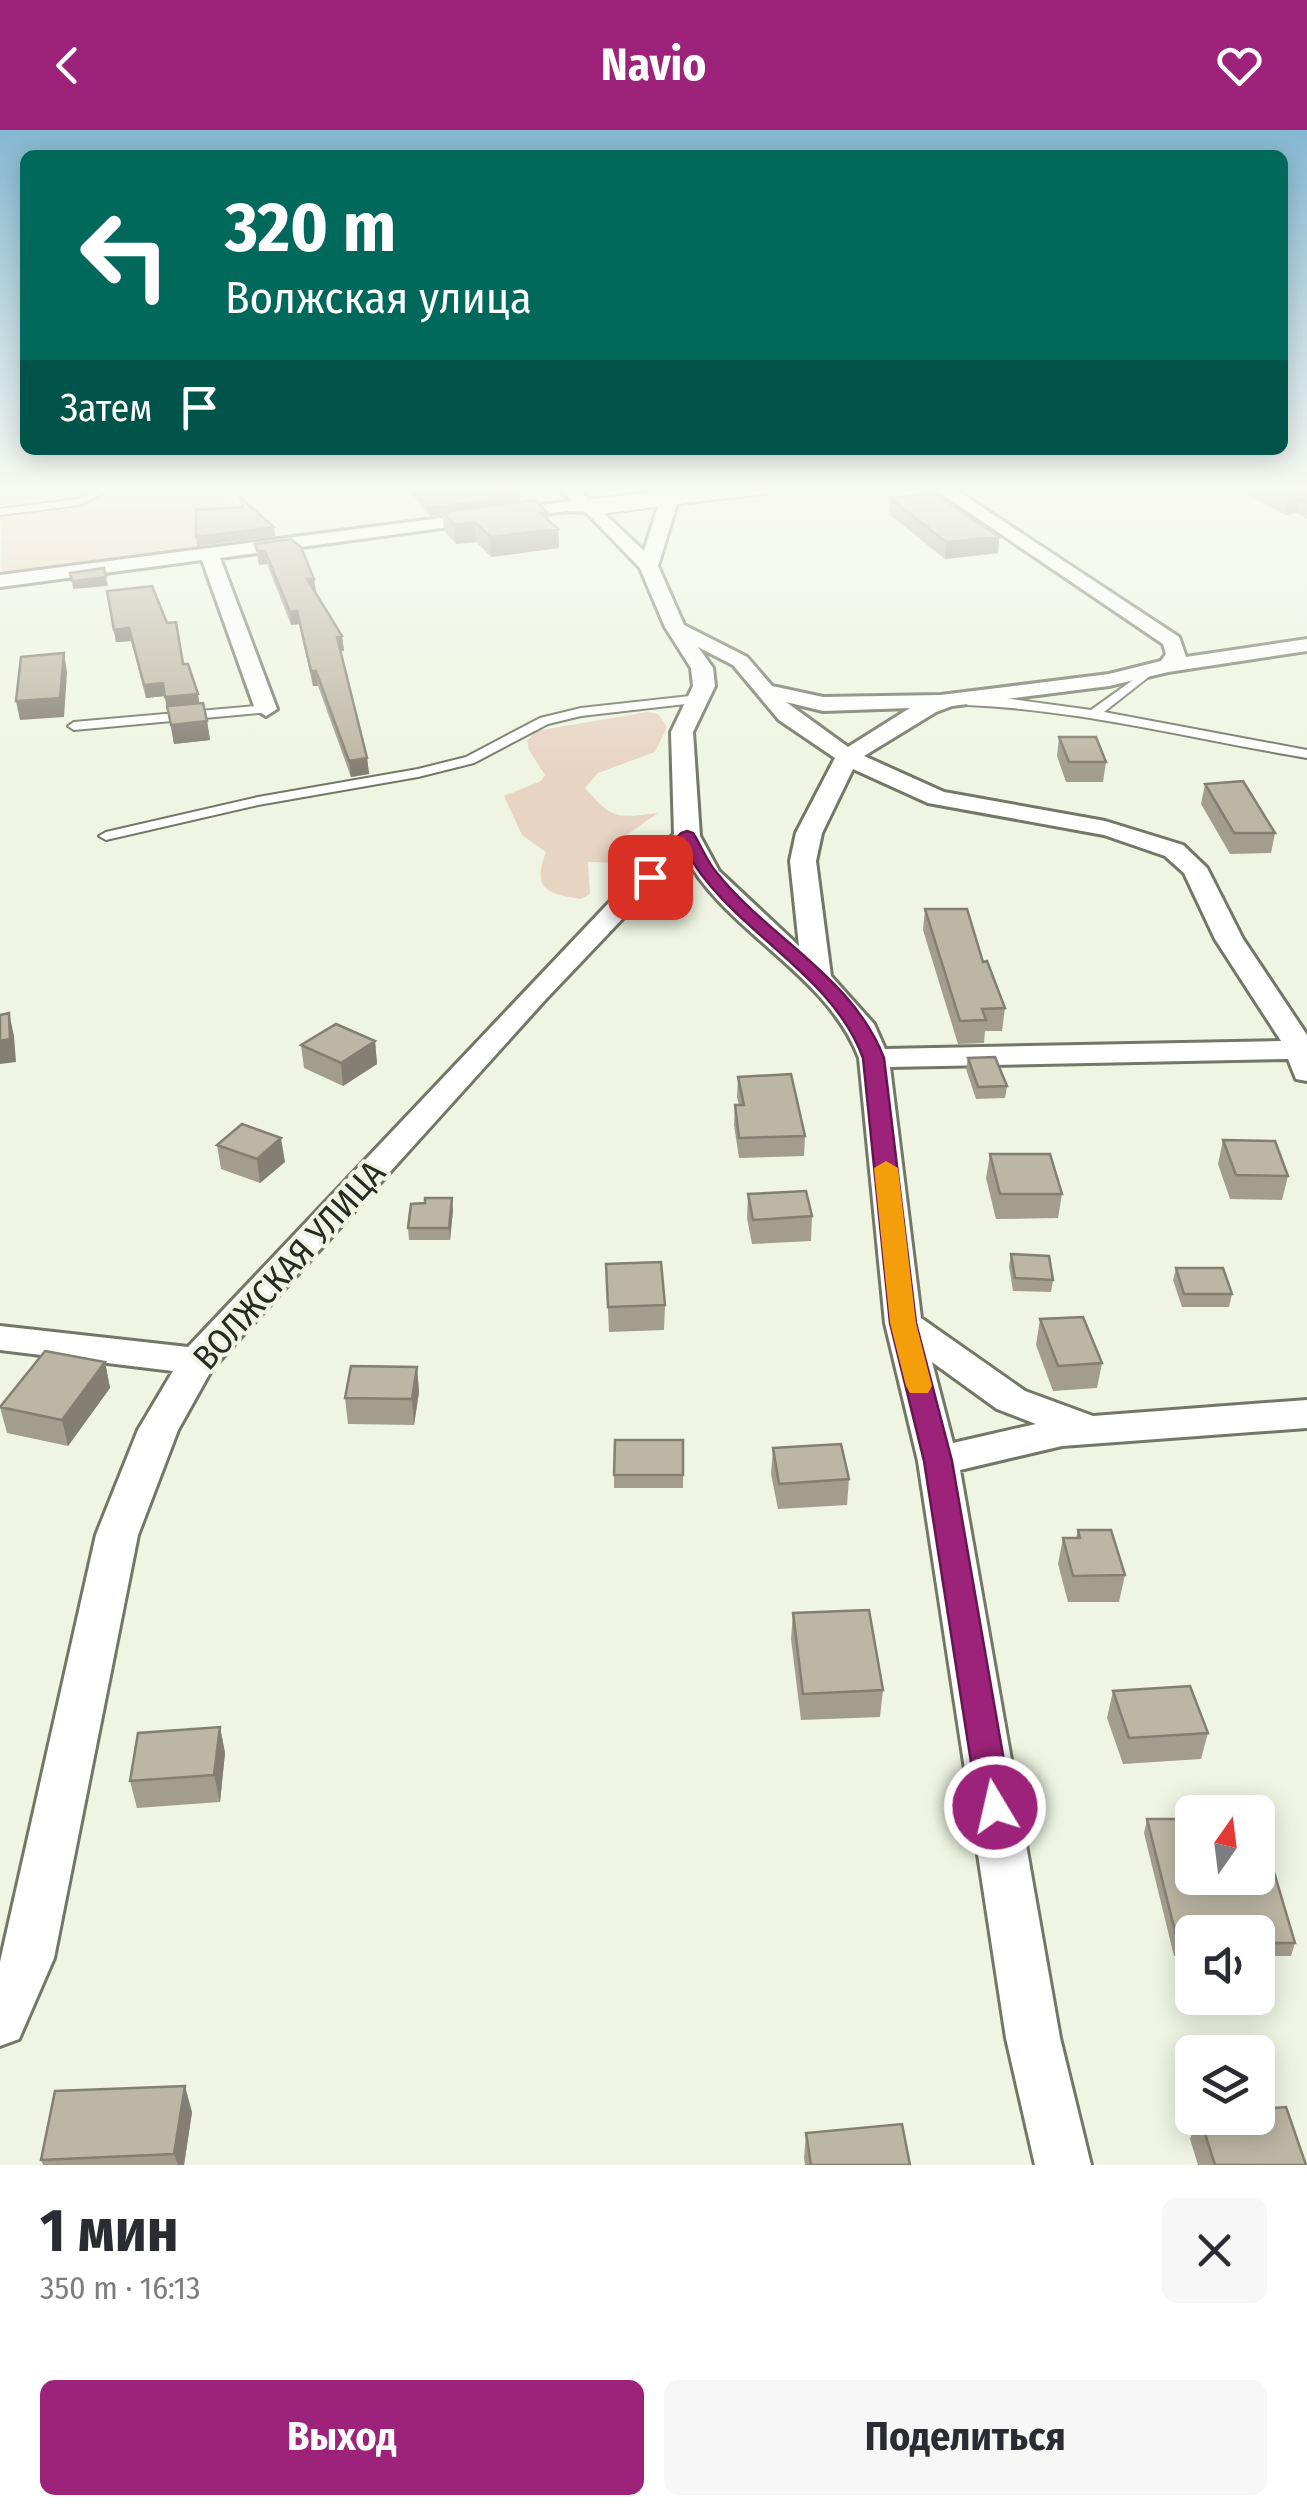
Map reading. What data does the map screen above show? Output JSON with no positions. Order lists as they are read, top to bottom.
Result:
{
  "streets": {
    "street": ["ВОЛЖСКАЯ УЛИЦА"]
  },
  "north": "top",
  "page": {
    "header": "Navio",
    "turn": ["320 m", "Волжская улица"],
    "then": "Затем",
    "heading": ["1 мин", "350 m · 16:13"],
    "buttons": ["Выход", "Поделиться"]
  }
}
